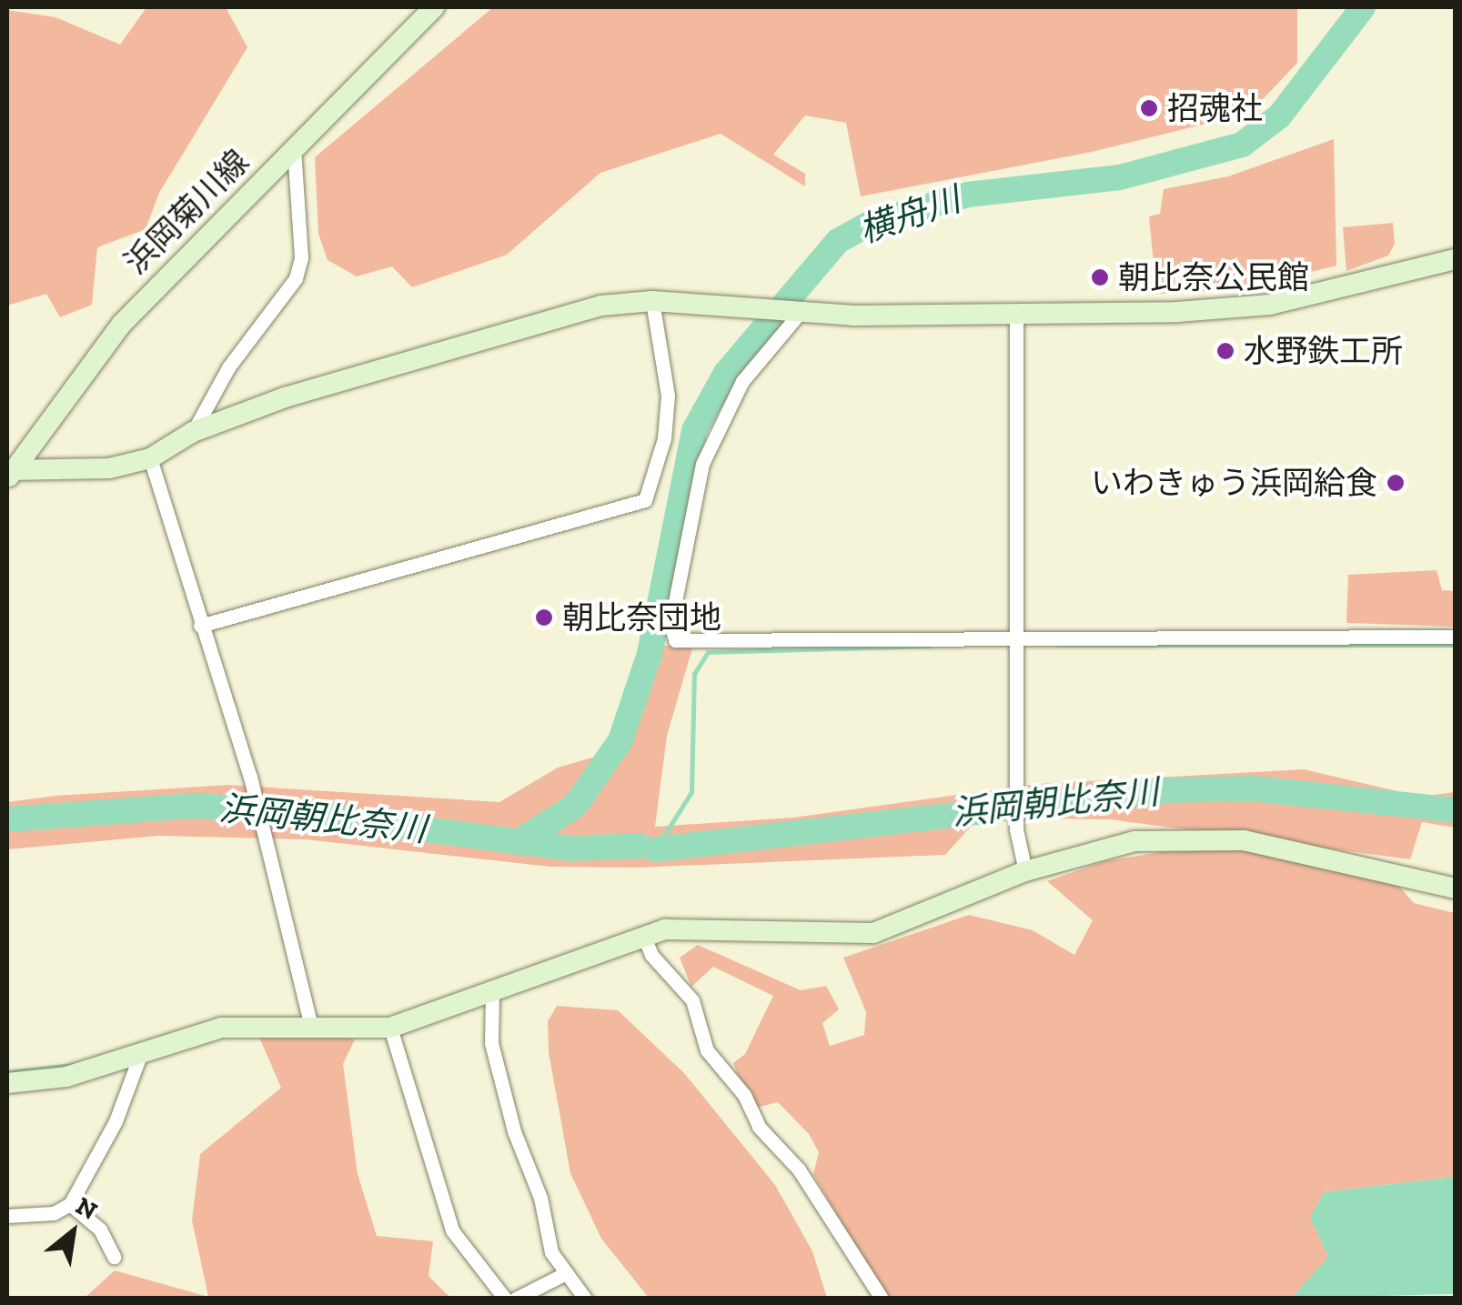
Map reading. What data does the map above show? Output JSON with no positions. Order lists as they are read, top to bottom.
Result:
{
  "streets": {
    "street": ["浜岡菊川線"]
  },
  "water": ["横舟川", "浜岡朝比奈川"],
  "places": [
    "招魂社",
    "朝比奈公民館",
    "水野鉄工所",
    "いわきゅう浜岡給食",
    "朝比奈団地"
  ],
  "north": "top right"
}
